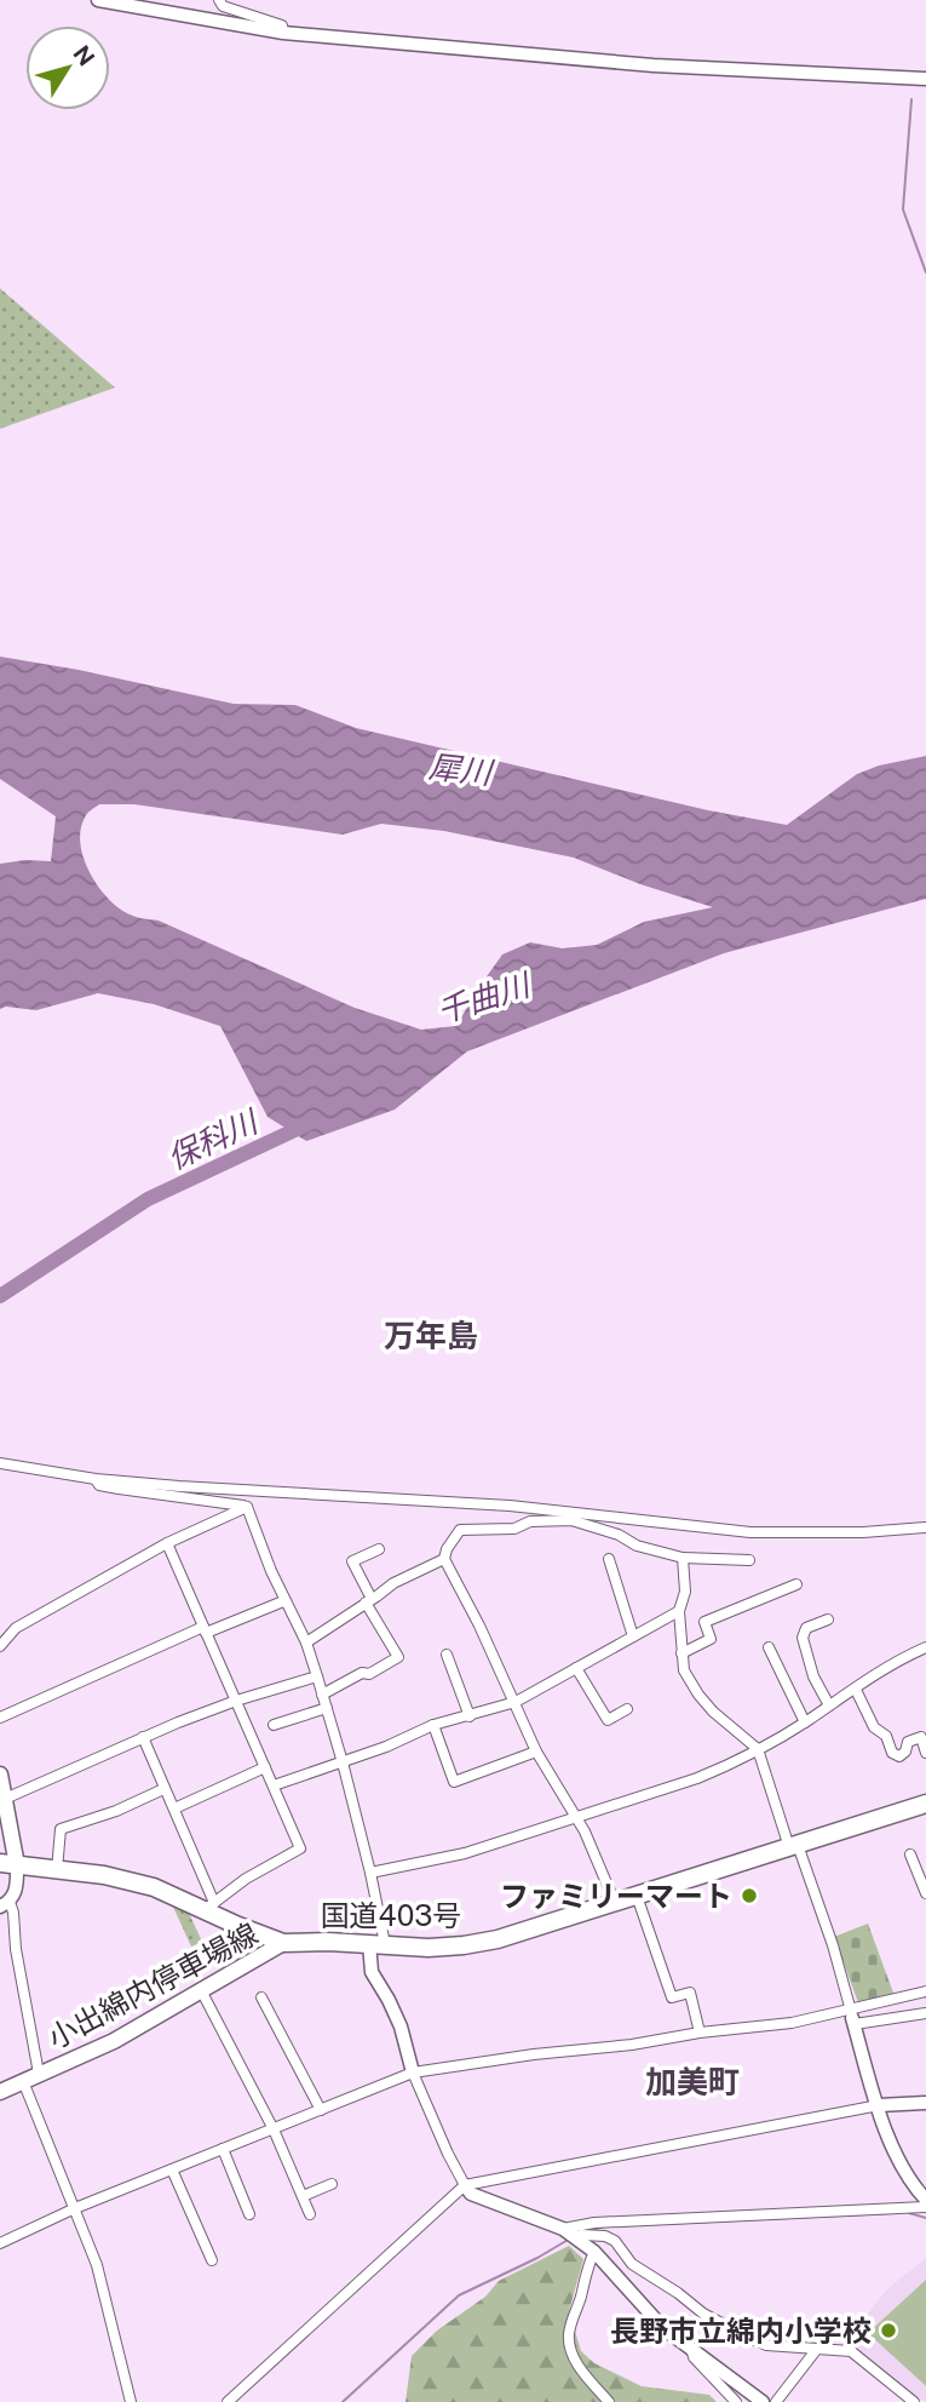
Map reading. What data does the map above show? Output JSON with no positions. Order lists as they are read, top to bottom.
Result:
{
  "streets": {
    "highway": ["国道403号"],
    "main road": ["小出綿内停車場線"]
  },
  "crossings": [
    ["国道403号", "小出綿内停車場線"]
  ],
  "districts": ["万年島", "加美町"],
  "water": ["犀川", "千曲川", "保科川"],
  "places": ["ファミリーマート", "長野市立綿内小学校"],
  "north": "top right"
}
